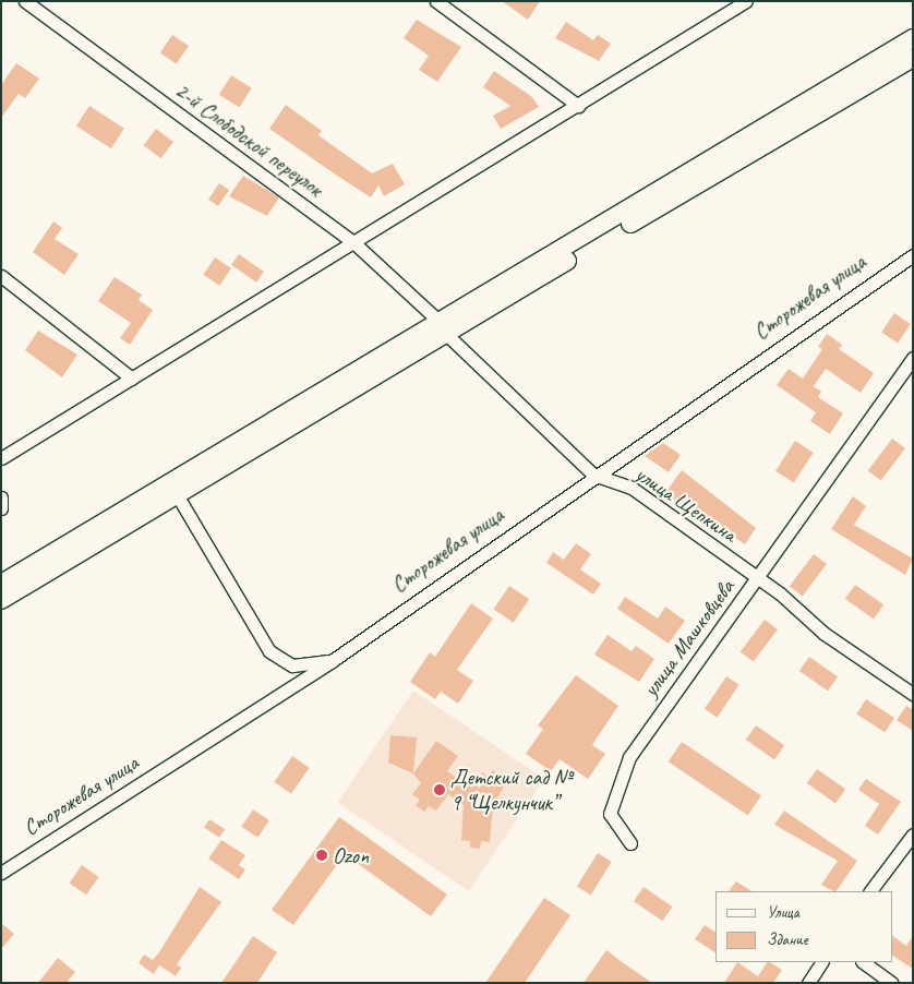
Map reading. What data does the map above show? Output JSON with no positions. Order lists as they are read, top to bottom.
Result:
{
  "streets": {
    "street": [
      "2-й Слободской переулок",
      "Сторожевая улица",
      "улица Щепкина",
      "улица Машковцева"
    ]
  },
  "crossings": [
    ["2-й Слободской переулок", "улица Щепкина"],
    ["Сторожевая улица", "улица Щепкина"],
    ["улица Щепкина", "улица Машковцева"]
  ],
  "places": ["Детский сад № 9 “Щелкунчик”", "Ozon"],
  "legend": ["Улица", "Здание"]
}
